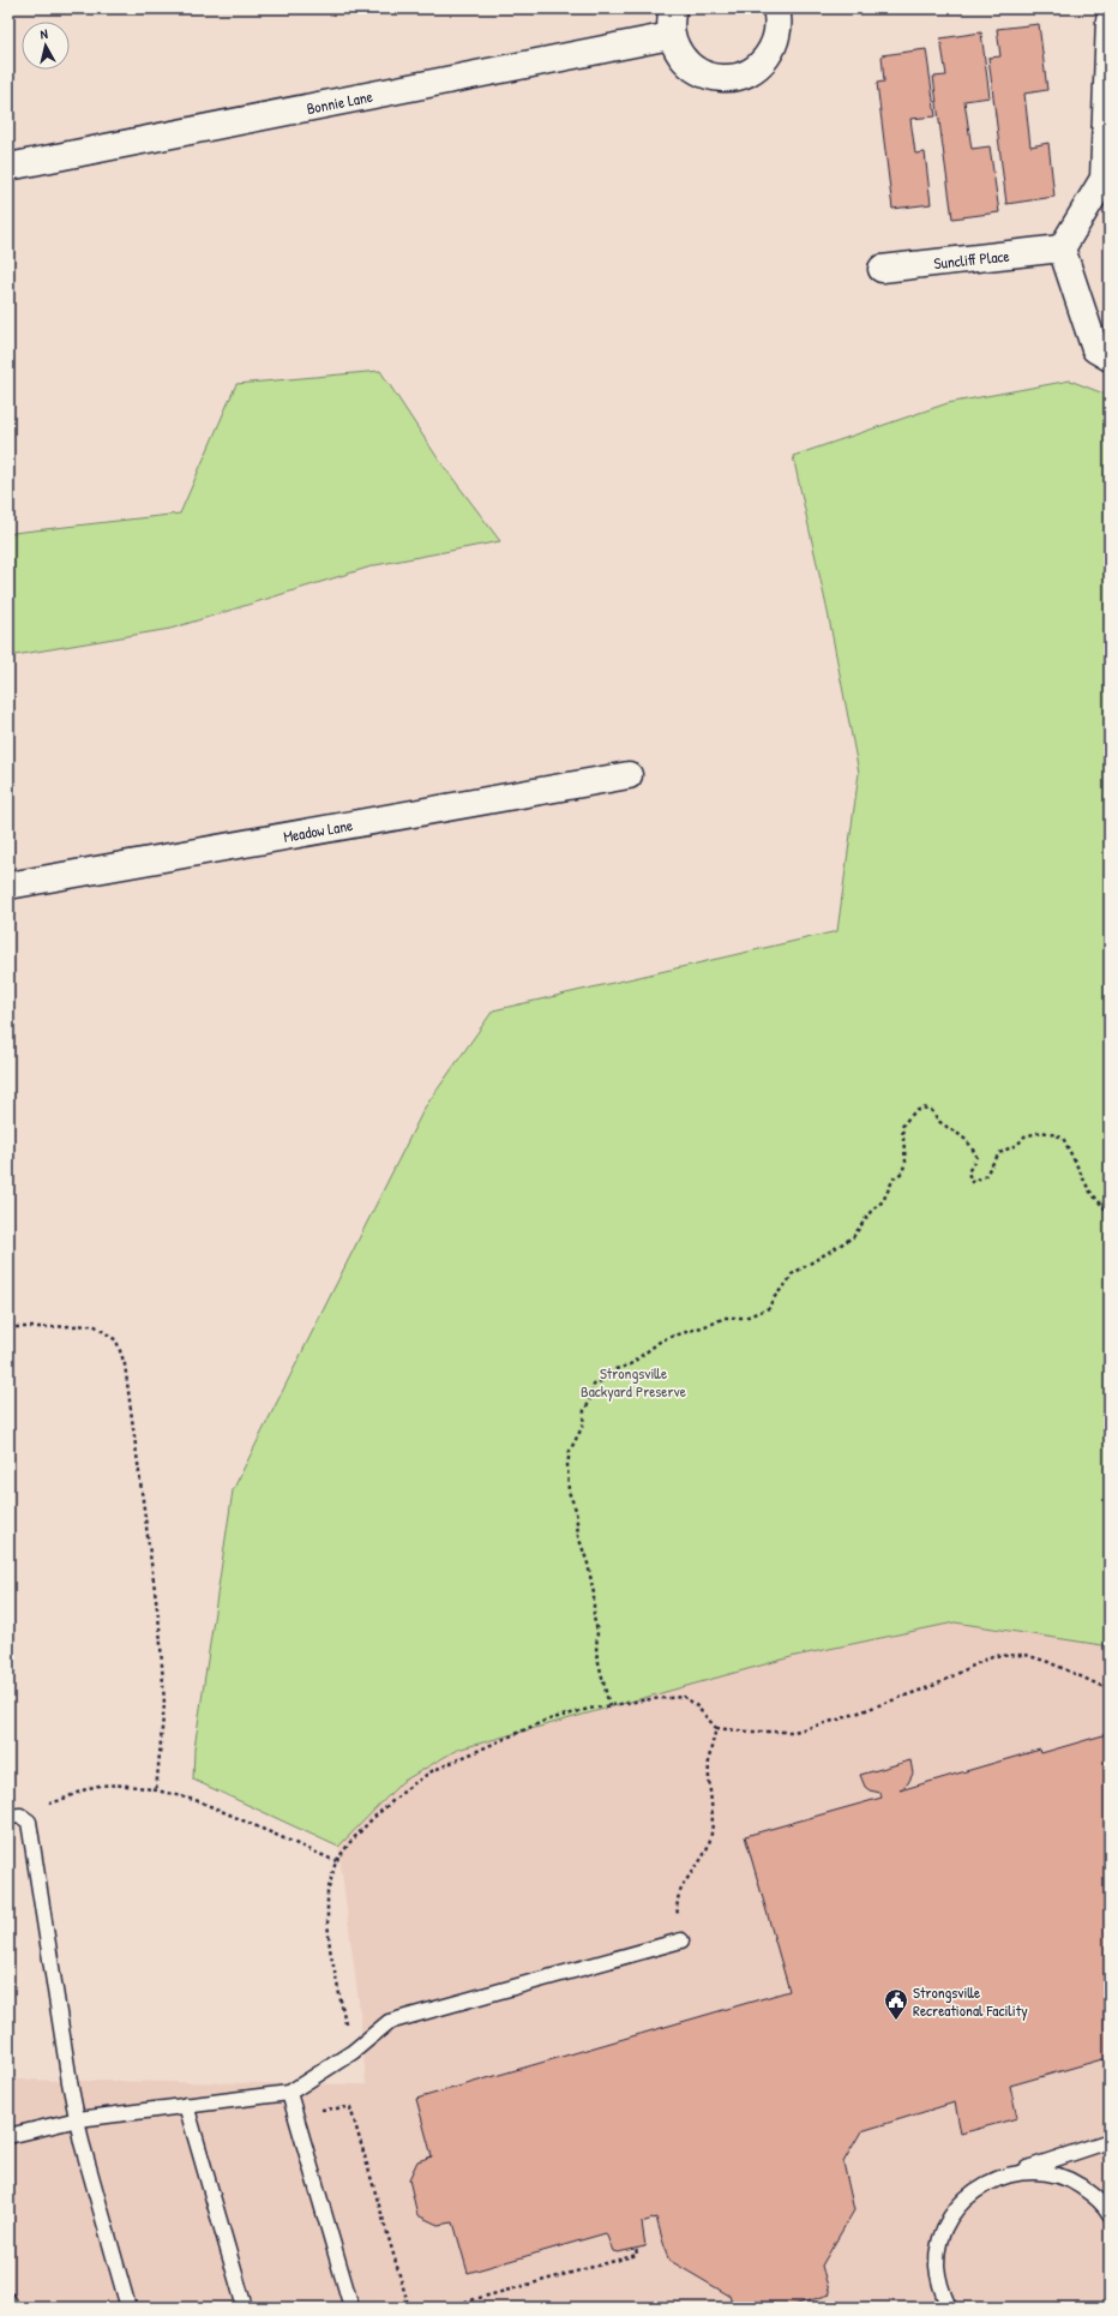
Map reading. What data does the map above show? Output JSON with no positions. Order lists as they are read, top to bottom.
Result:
{
  "streets": {
    "street": ["Bonnie Lane", "Suncliff Place", "Meadow Lane"]
  },
  "parks": ["Strongsville Backyard Preserve"],
  "places": {
    "public building": ["Strongsville Recreational Facility"]
  },
  "north": "top"
}
